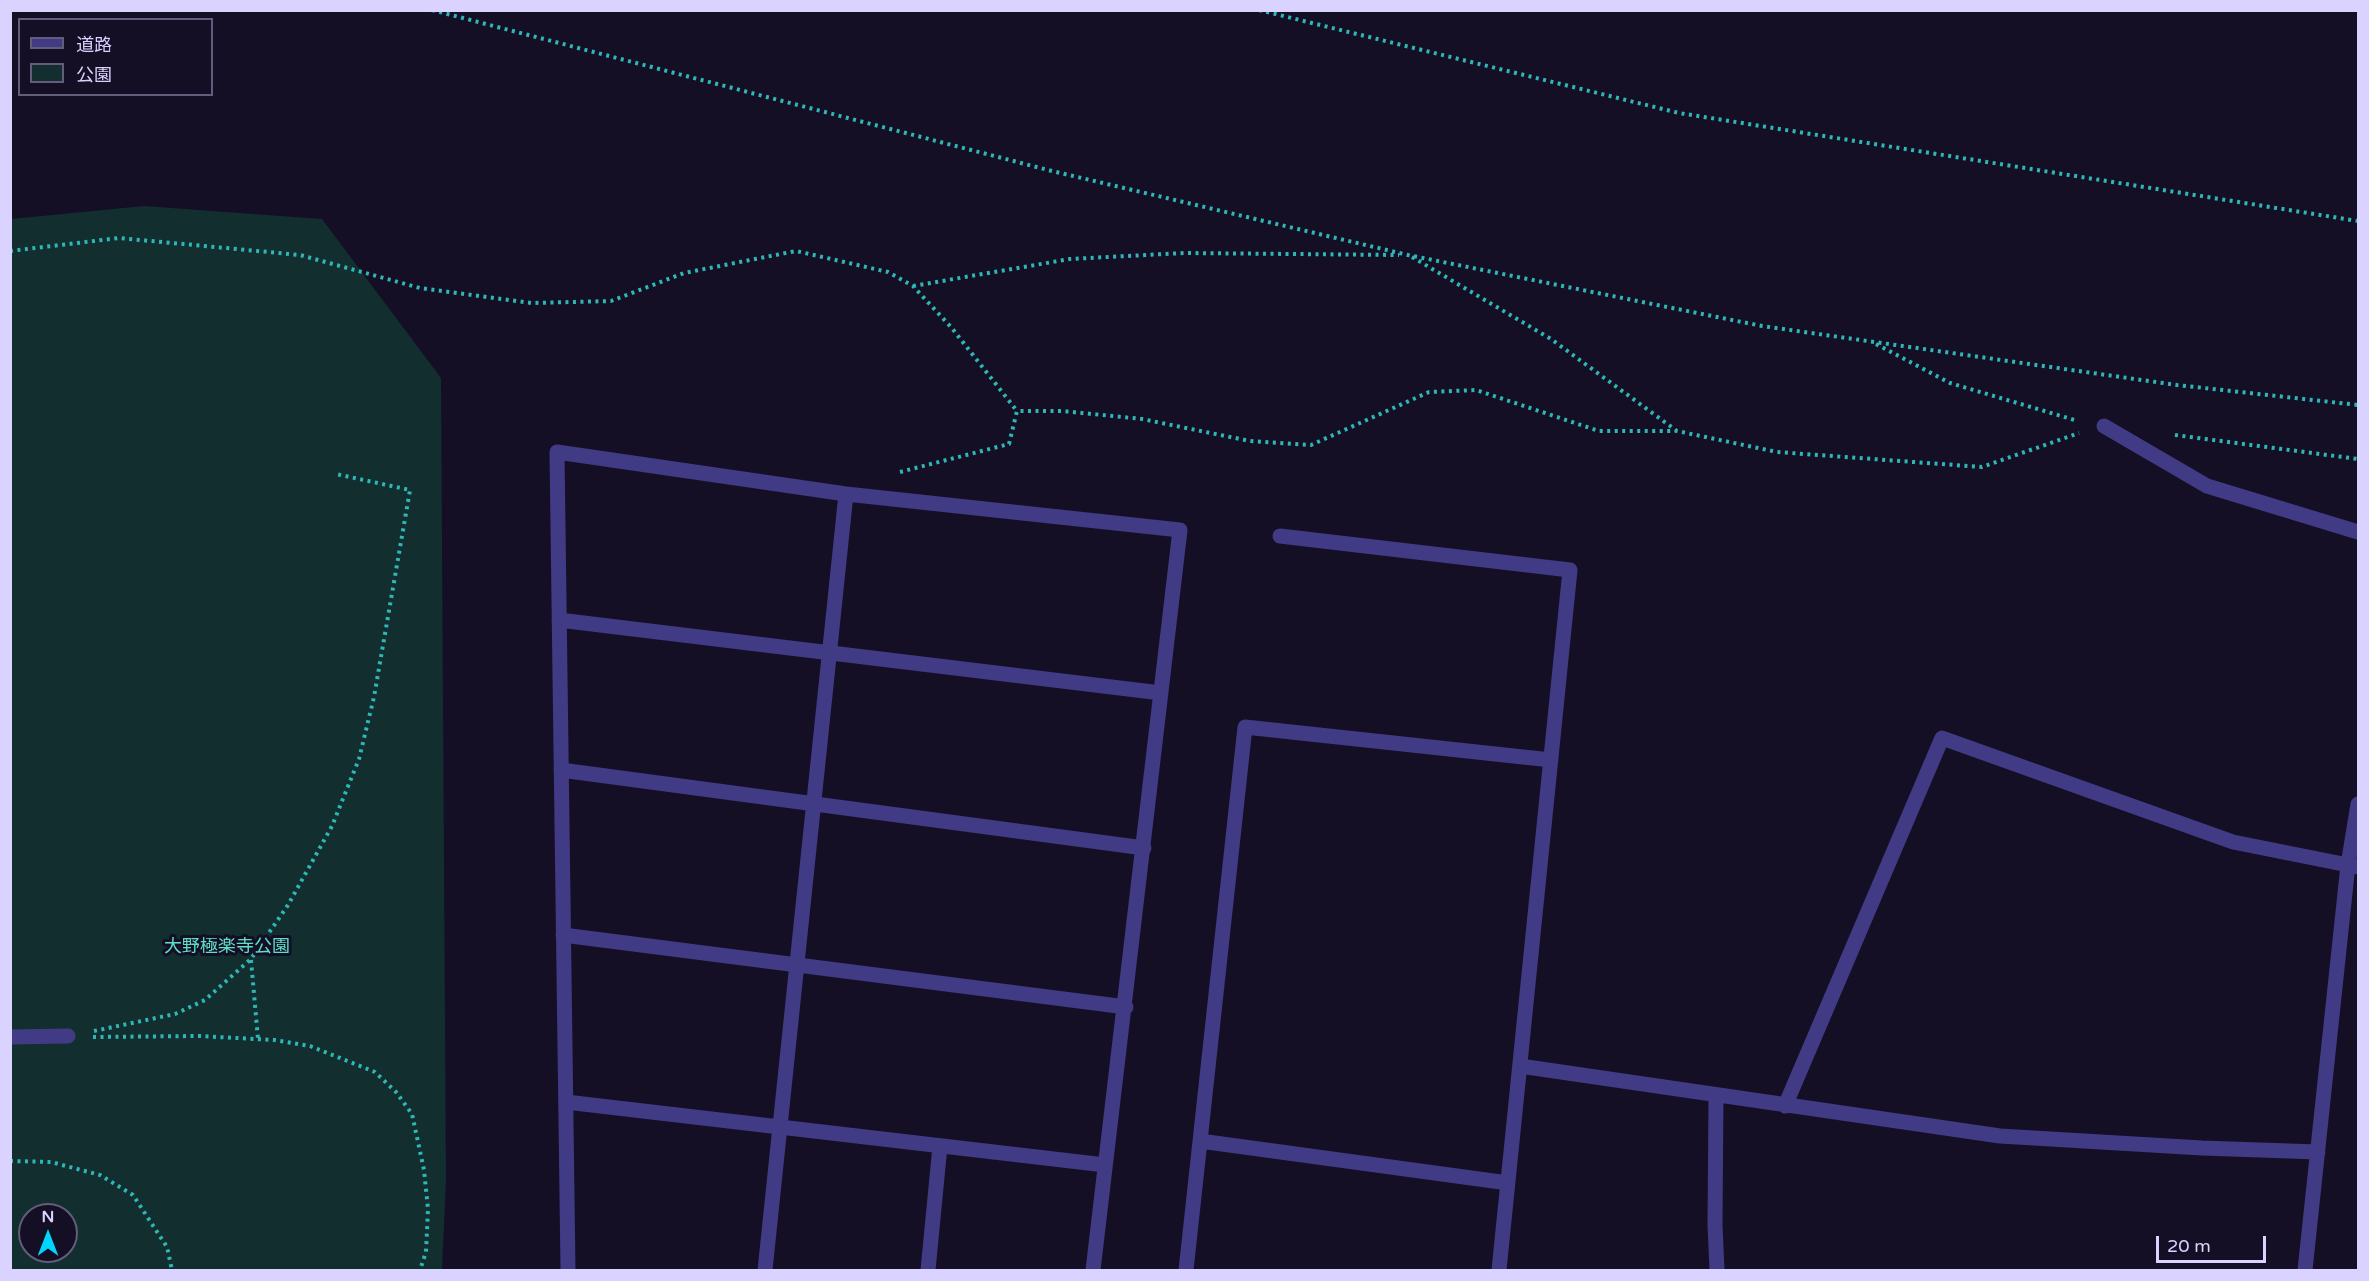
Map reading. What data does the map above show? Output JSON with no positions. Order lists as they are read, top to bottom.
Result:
{
  "parks": ["大野極楽寺公園"],
  "legend": ["道路", "公園"],
  "scale_bar": "20 m",
  "north": "top"
}
